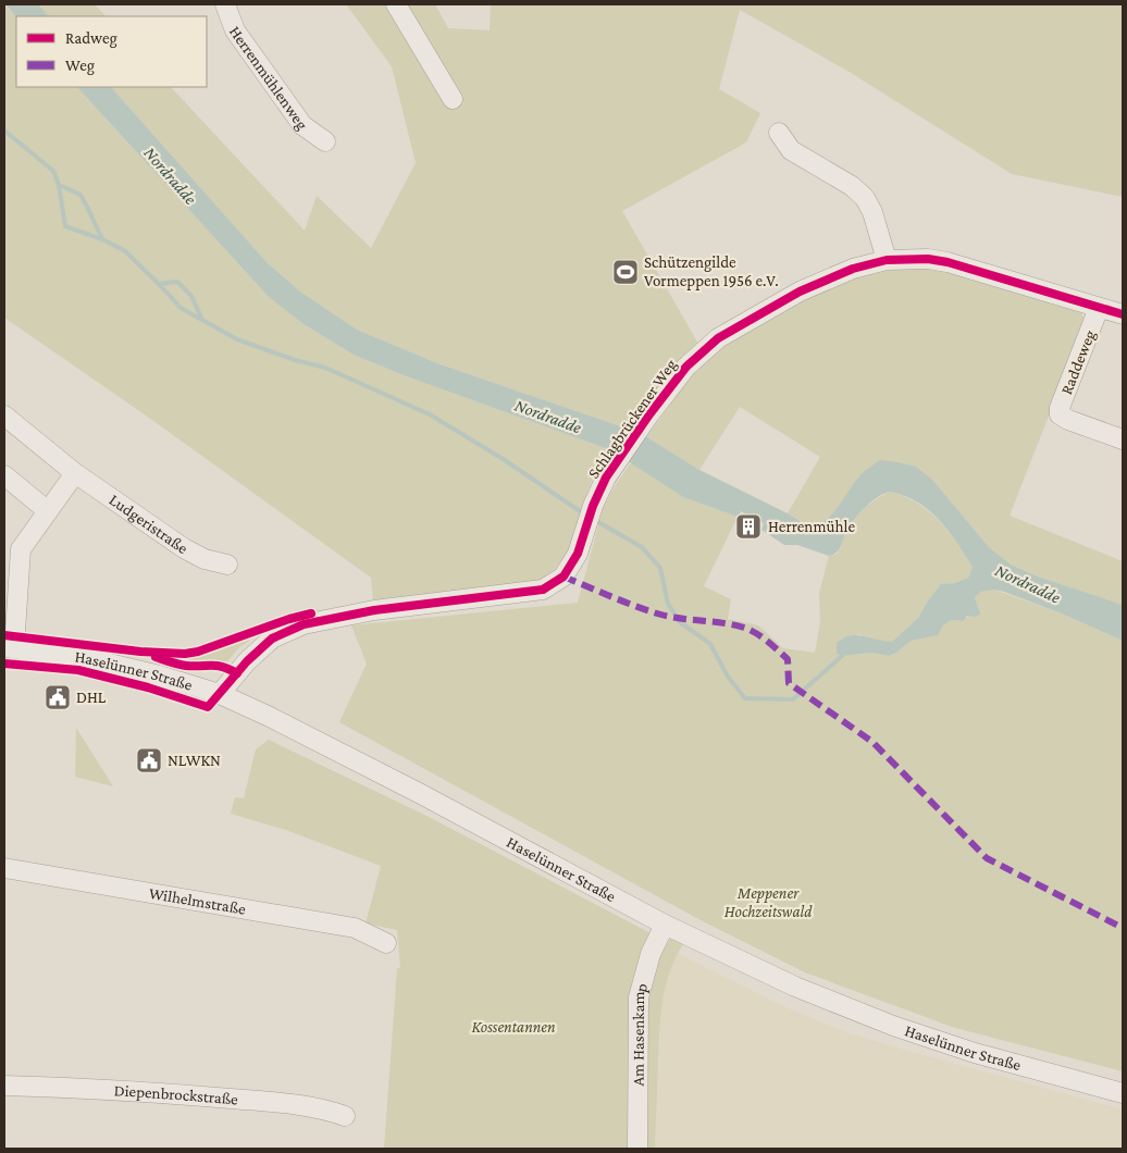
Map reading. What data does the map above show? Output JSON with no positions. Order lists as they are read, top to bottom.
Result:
{
  "streets": {
    "street": [
      "Herrenmühlenweg",
      "Raddeweg",
      "Schlagbrückener Weg",
      "Ludgeristraße",
      "Haselünner Straße",
      "Wilhelmstraße",
      "Am Hasenkamp",
      "Diepenbrockstraße"
    ]
  },
  "crossings": [
    ["Raddeweg", "Schlagbrückener Weg"],
    ["Schlagbrückener Weg", "Haselünner Straße"],
    ["Haselünner Straße", "Am Hasenkamp"]
  ],
  "water": ["Nordradde"],
  "parks": ["Meppener Hochzeitswald", "Kossentannen"],
  "places": {
    "sports": ["Schützengilde Vormeppen 1956 e.V."],
    "building": ["Herrenmühle"],
    "public building": ["DHL", "NLWKN"]
  },
  "legend": ["Radweg", "Weg"]
}
